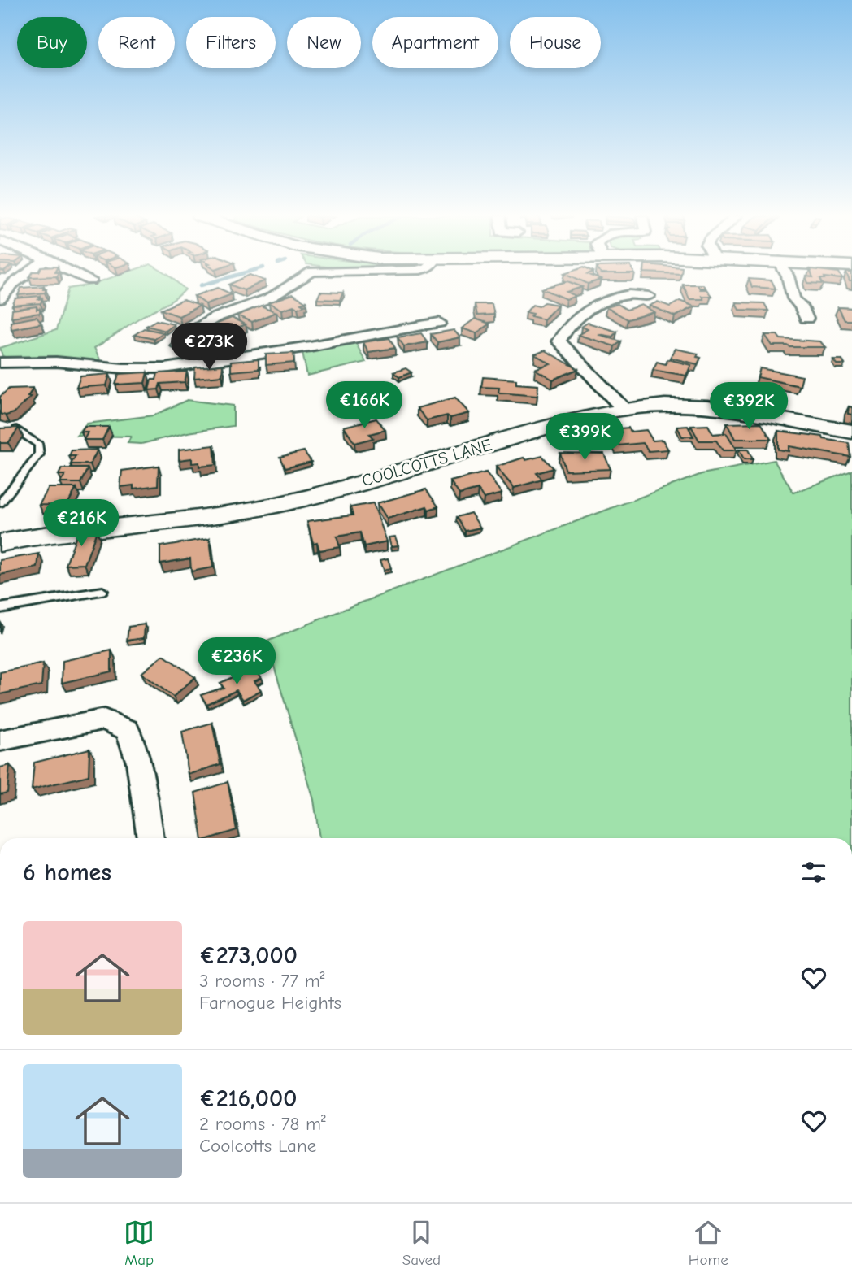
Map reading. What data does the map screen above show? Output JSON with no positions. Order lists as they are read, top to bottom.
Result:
{
  "streets": {
    "main road": ["COOLCOTTS LANE"]
  },
  "page": {
    "chip": [
      "Buy",
      "Rent",
      "Filters",
      "New",
      "Apartment",
      "House"
    ],
    "price": [
      "€273K",
      "€166K",
      "€392K",
      "€399K",
      "€216K",
      "€236K"
    ],
    "heading": "6 homes",
    "list": [
      {
        "name": "€273,000",
        "note": "3 rooms · 77 m² · Farnogue Heights"
      },
      {
        "name": "€216,000",
        "note": "2 rooms · 78 m² · Coolcotts Lane"
      }
    ],
    "tabs": ["Map", "Saved", "Home"]
  }
}
